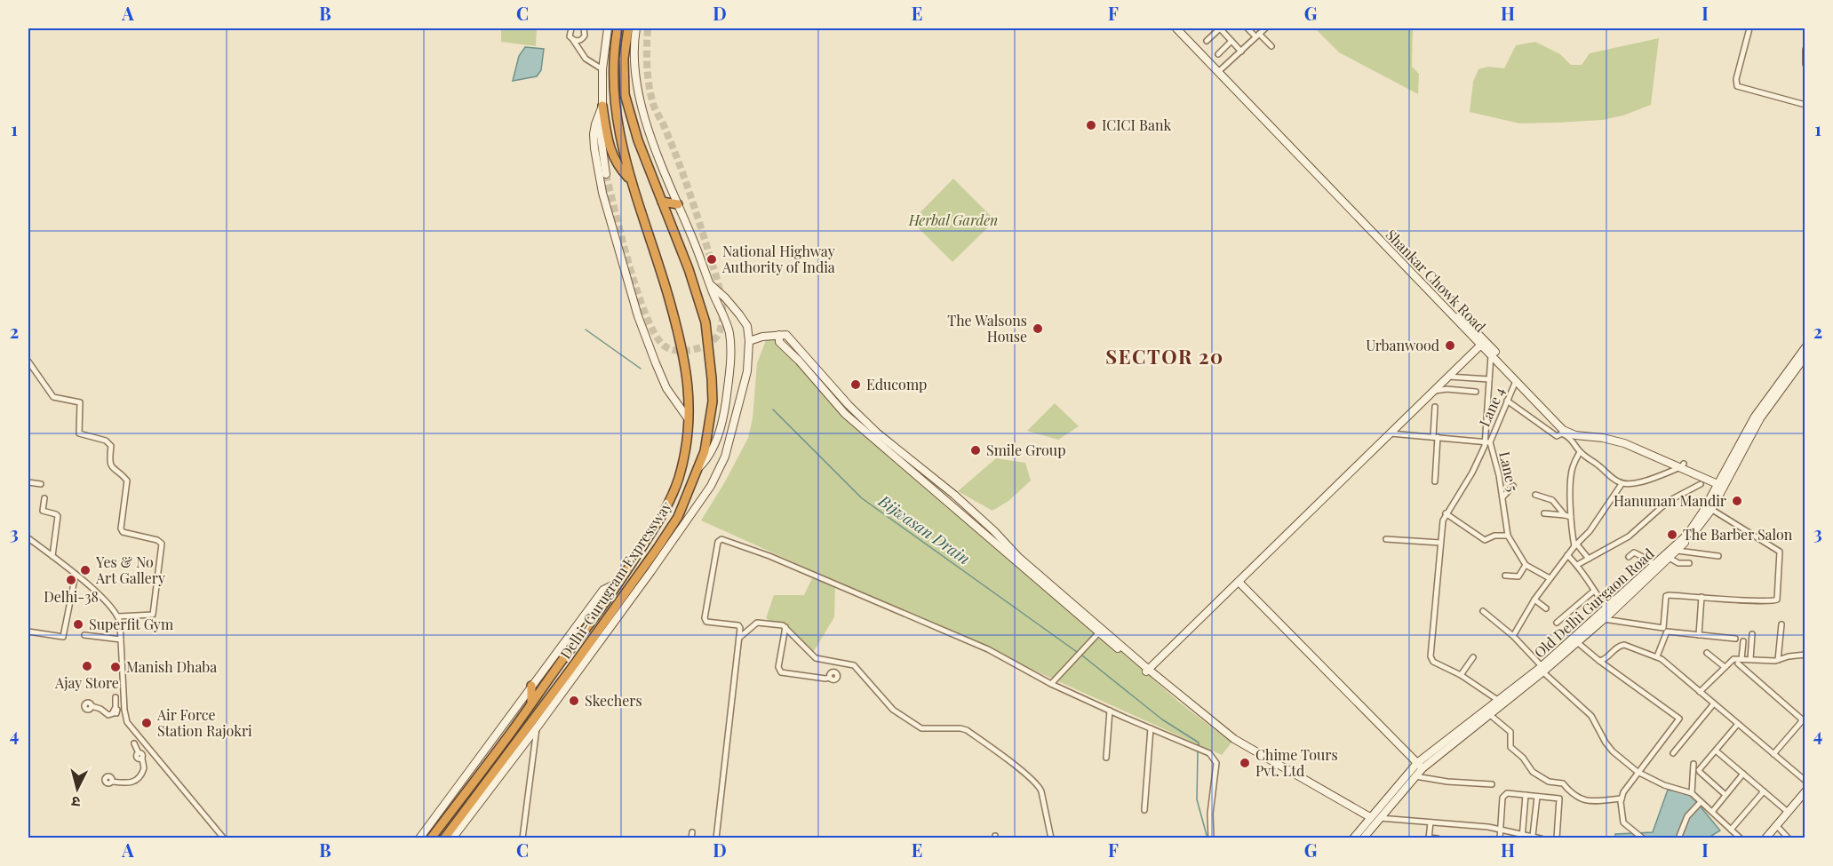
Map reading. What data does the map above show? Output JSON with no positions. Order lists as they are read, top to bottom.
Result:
{
  "streets": {
    "highway": ["Delhi-Gurugram Expressway"],
    "main road": ["Shankar Chowk Road", "Old Delhi Gurgaon Road"],
    "street": ["Lane 4", "Lane 5"]
  },
  "crossings": [
    ["Shankar Chowk Road", "Lane 4"],
    ["Shankar Chowk Road", "Lane 5"],
    ["Shankar Chowk Road", "Old Delhi Gurgaon Road"],
    ["Lane 4", "Lane 5"]
  ],
  "districts": ["SECTOR 20"],
  "water": ["Bijwasan Drain"],
  "parks": ["Herbal Garden"],
  "places": [
    "ICICI Bank",
    "National Highway Authority of India",
    "The Walsons House",
    "Urbanwood",
    "Educomp",
    "Smile Group",
    "Hanuman Mandir",
    "The Barber Salon",
    "Yes & No Art Gallery",
    "Delhi-38",
    "Superfit Gym",
    "Ajay Store",
    "Manish Dhaba",
    "Skechers",
    "Air Force Station Rajokri",
    "Chime Tours Pvt. Ltd"
  ],
  "north": "bottom",
  "grid": {
    "columns": [
      "A",
      "B",
      "C",
      "D",
      "E",
      "F",
      "G",
      "H",
      "I"
    ],
    "rows": [
      "1",
      "2",
      "3",
      "4"
    ]
  }
}
